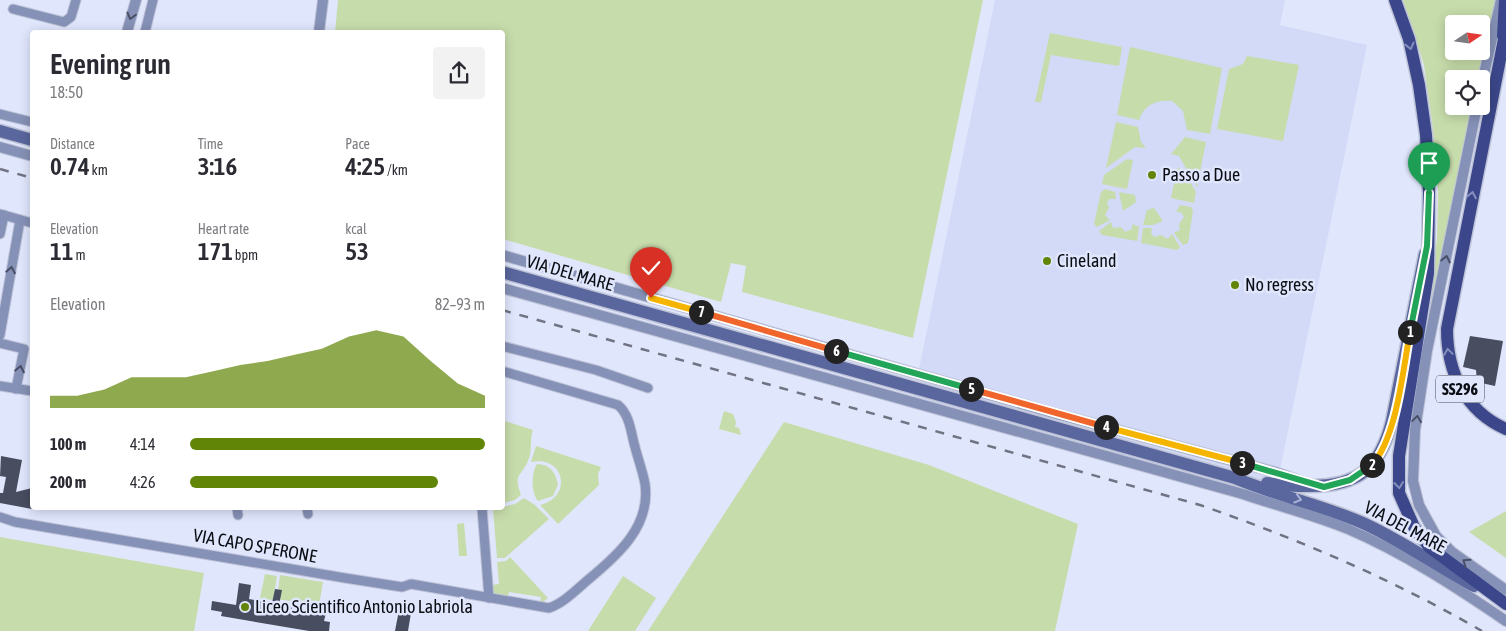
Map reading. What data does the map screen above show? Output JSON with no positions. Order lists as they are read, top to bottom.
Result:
{
  "streets": {
    "main road": ["VIA DEL MARE", "SS296"],
    "street": ["VIA CAPO SPERONE"]
  },
  "places": [
    "Passo a Due",
    "Cineland",
    "No regress",
    "Liceo Scientifico Antonio Labriola"
  ],
  "north": "right",
  "page": {
    "heading": ["Evening run", "18:50"],
    "stats": [
      ["Distance", "0.74 km"],
      ["Time", "3:16"],
      ["Pace", "4:25 /km"],
      ["Elevation", "11 m"],
      ["Heart rate", "171 bpm"],
      ["kcal", "53"]
    ],
    "chart": ["Elevation", "82–93 m"],
    "pins": [
      "7",
      "1",
      "6",
      "5",
      "4",
      "3",
      "2"
    ],
    "list": [
      {
        "name": "100 m",
        "note": "4:14"
      },
      {
        "name": "200 m",
        "note": "4:26"
      }
    ]
  }
}
